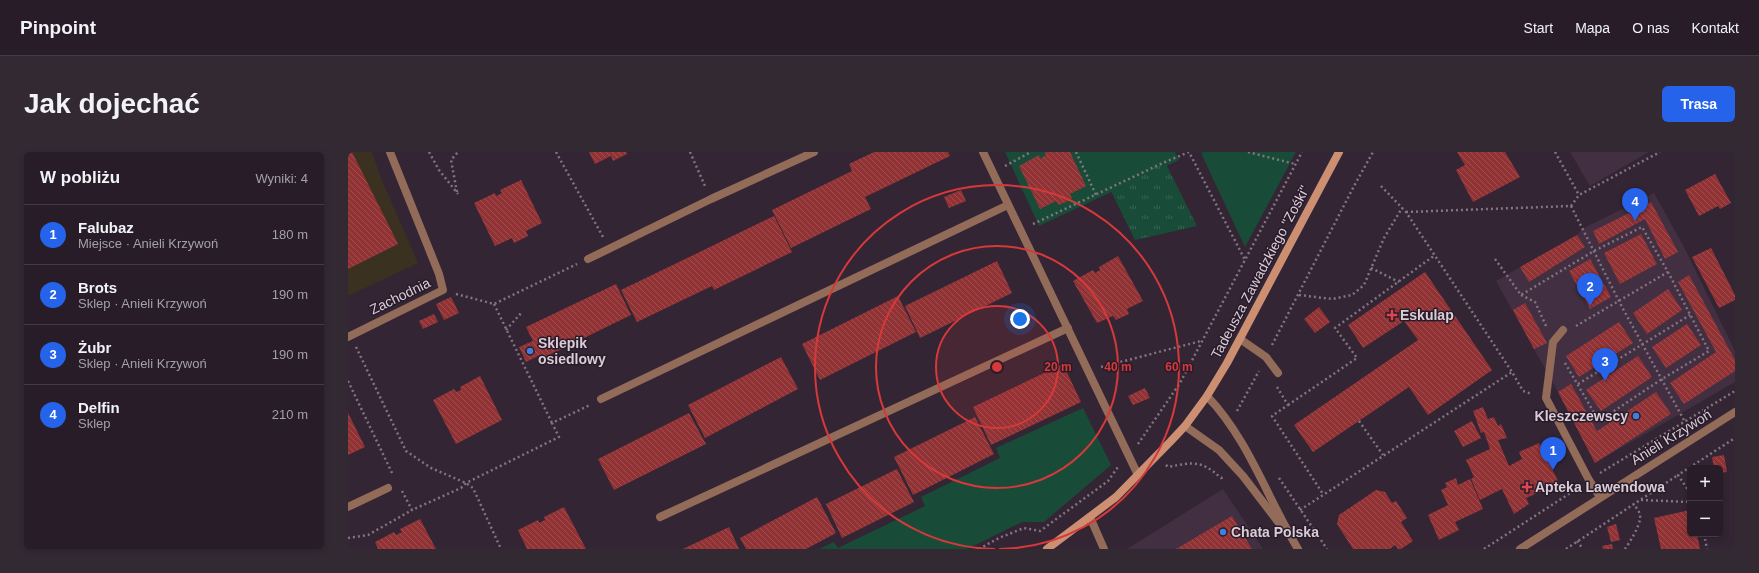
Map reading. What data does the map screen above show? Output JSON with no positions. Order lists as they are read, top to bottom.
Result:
{
  "streets": {
    "street": ["Tadeusza Zawadzkiego \"Zośki\"", "Zachodnia", "Anieli Krzywoń"]
  },
  "places": {
    "health": ["Eskulap", "Apteka Lawendowa"],
    "other": ["Sklepik osiedlowy", "Kleszczewscy", "Chata Polska"]
  },
  "page": {
    "header": "Pinpoint",
    "nav": [
      "Start",
      "Mapa",
      "O nas",
      "Kontakt"
    ],
    "buttons": "Trasa",
    "title": "Jak dojechać",
    "heading": ["W pobliżu", "Wyniki: 4"],
    "pins": [
      "4",
      "2",
      "3",
      "1"
    ],
    "list": [
      {
        "mark": "1",
        "name": "Falubaz",
        "note": "Miejsce · Anieli Krzywoń",
        "value": "180 m"
      },
      {
        "mark": "2",
        "name": "Brots",
        "note": "Sklep · Anieli Krzywoń",
        "value": "190 m"
      },
      {
        "mark": "3",
        "name": "Żubr",
        "note": "Sklep · Anieli Krzywoń",
        "value": "190 m"
      },
      {
        "mark": "4",
        "name": "Delfin",
        "note": "Sklep",
        "value": "210 m"
      }
    ],
    "map_buttons": ["+", "−"]
  },
  "rings": ["20 m", "40 m", "60 m"]
}
